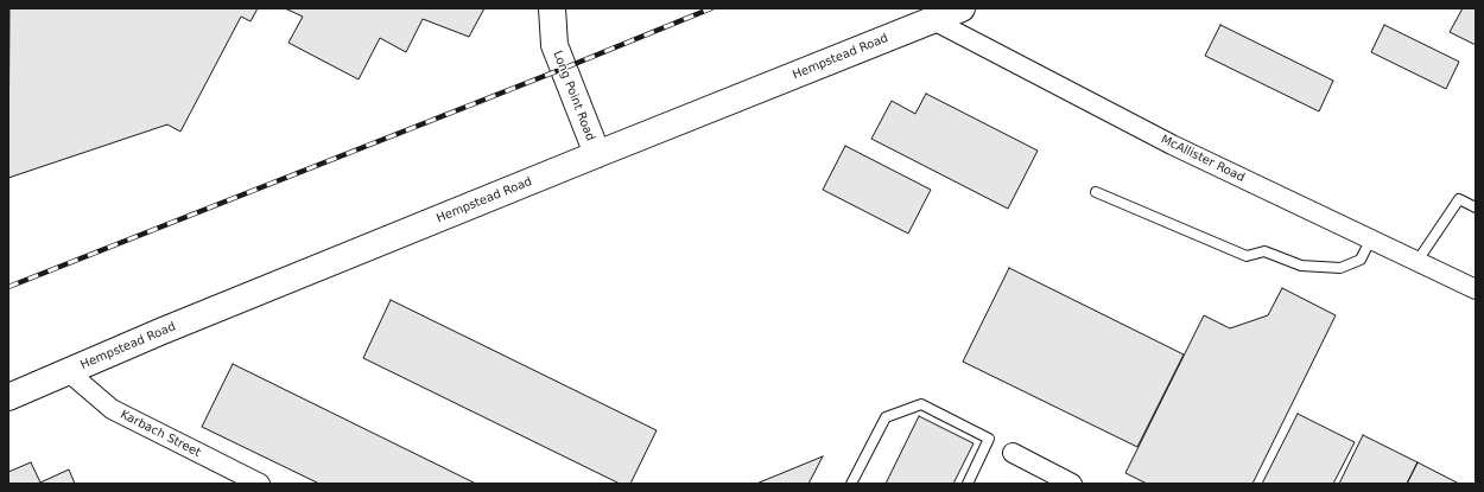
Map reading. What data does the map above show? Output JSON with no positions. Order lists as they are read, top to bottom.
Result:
{
  "streets": {
    "main road": ["Hempstead Road", "Long Point Road"],
    "street": ["McAllister Road", "Karbach Street"]
  },
  "crossings": [
    ["Hempstead Road", "Long Point Road"],
    ["Hempstead Road", "McAllister Road"],
    ["Hempstead Road", "Karbach Street"]
  ]
}
